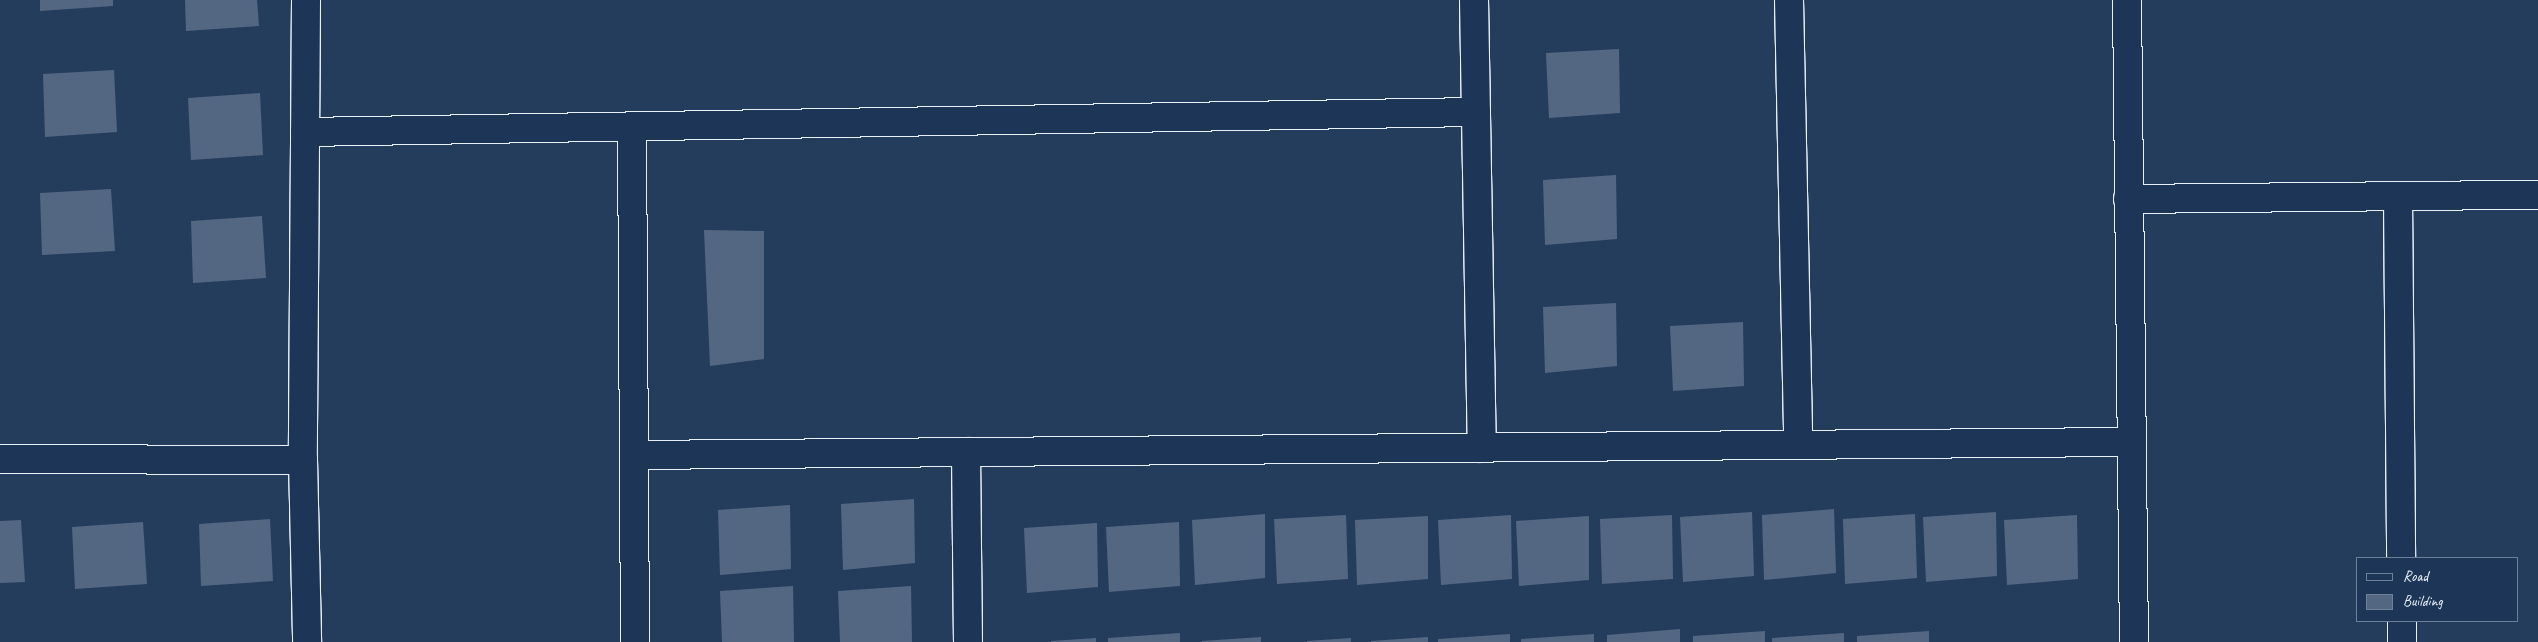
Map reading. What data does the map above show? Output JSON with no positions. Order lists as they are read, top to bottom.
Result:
{
  "legend": ["Road", "Building"]
}
